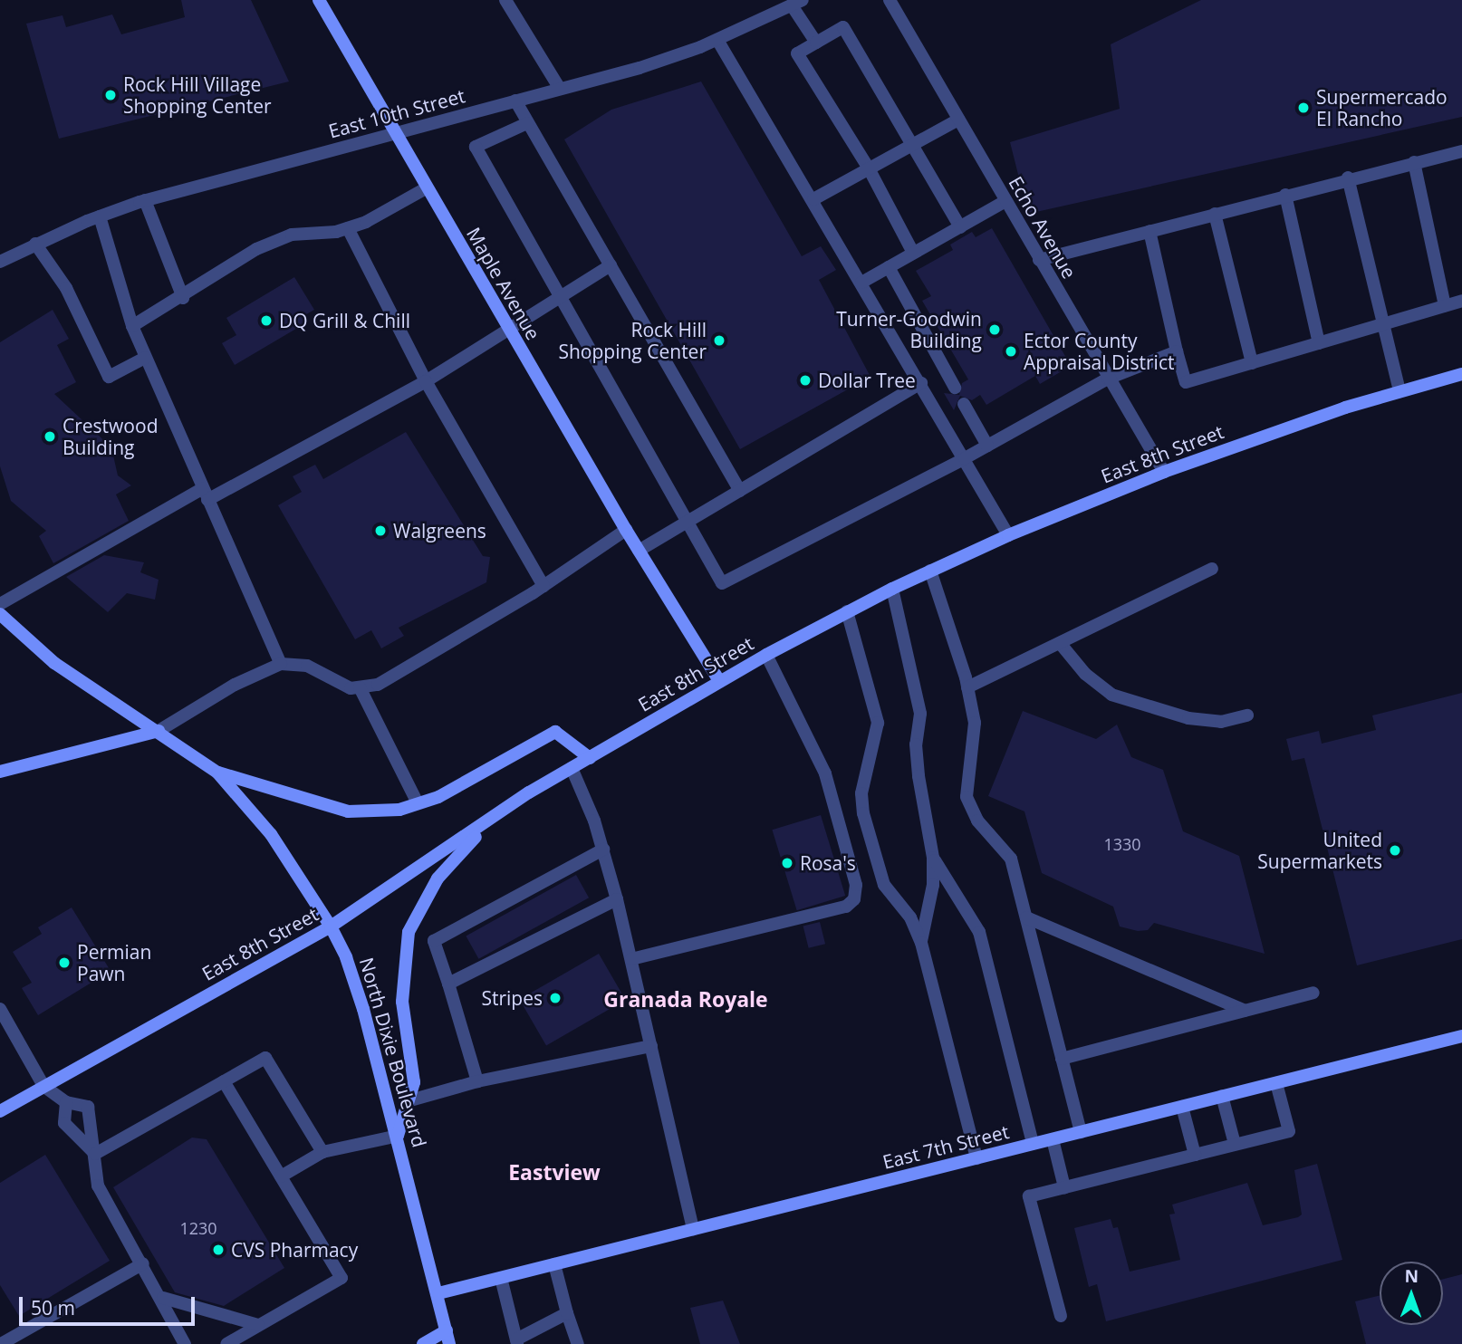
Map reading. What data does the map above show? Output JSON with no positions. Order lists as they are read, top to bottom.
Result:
{
  "streets": {
    "main road": [
      "Maple Avenue",
      "East 8th Street",
      "North Dixie Boulevard",
      "East 7th Street"
    ],
    "street": ["East 10th Street", "Echo Avenue"]
  },
  "crossings": [
    ["East 10th Street", "Maple Avenue"],
    ["Echo Avenue", "East 8th Street"],
    ["Maple Avenue", "East 8th Street"],
    ["East 8th Street", "North Dixie Boulevard"],
    ["North Dixie Boulevard", "East 7th Street"]
  ],
  "districts": ["Granada Royale", "Eastview"],
  "places": [
    "Rock Hill Village Shopping Center",
    "Supermercado El Rancho",
    "DQ Grill & Chill",
    "Turner-Goodwin Building",
    "Rock Hill Shopping Center",
    "Ector County Appraisal District",
    "Dollar Tree",
    "Crestwood Building",
    "Walgreens",
    "United Supermarkets",
    "Rosa's",
    "Permian Pawn",
    "Stripes",
    "CVS Pharmacy"
  ],
  "house_numbers": ["1330", "1230"],
  "scale_bar": "50 m",
  "north": "top"
}
